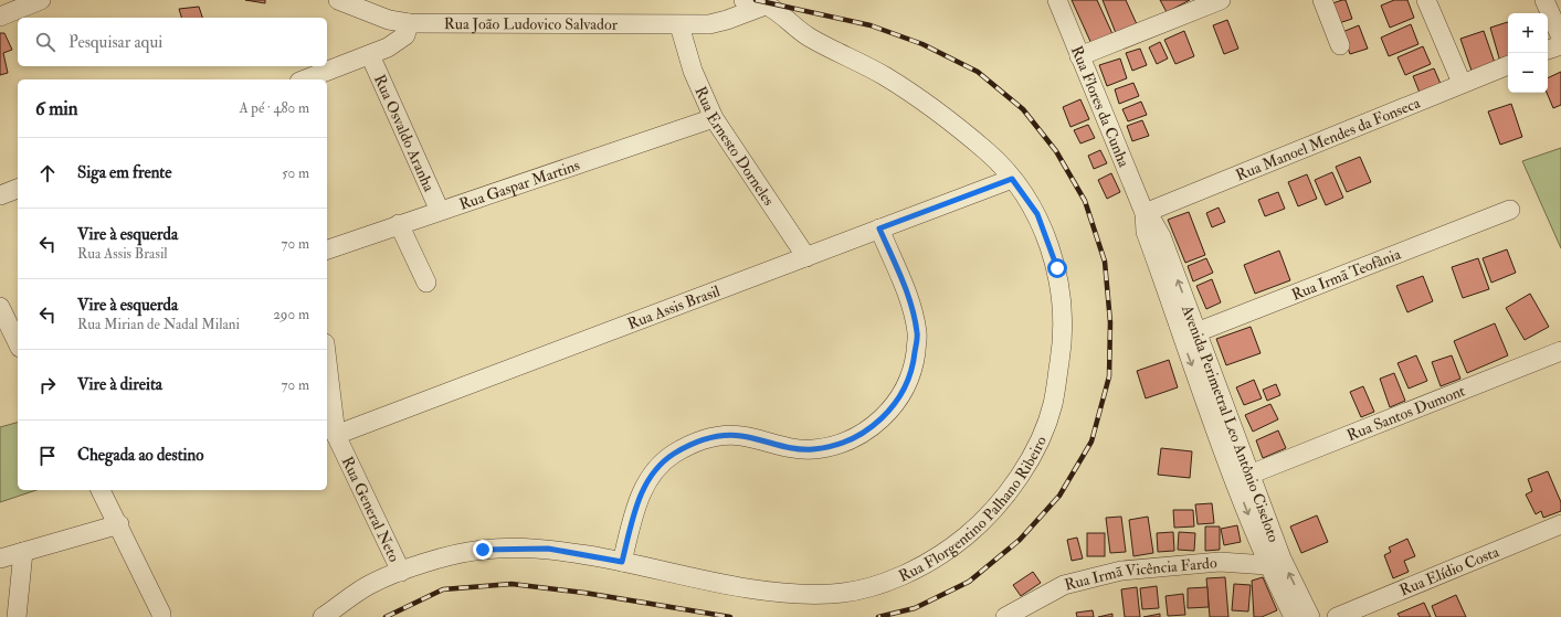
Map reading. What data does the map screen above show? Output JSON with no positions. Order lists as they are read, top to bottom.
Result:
{
  "streets": {
    "street": [
      "Rua João Ludovico Salvador",
      "Rua Flores da Cunha",
      "Rua Osvaldo Aranha",
      "Rua Manoel Mendes da Fonseca",
      "Rua Ernesto Dorneles",
      "Rua Gaspar Martins",
      "Rua Irmã Teofânia",
      "Rua Assis Brasil",
      "Rua Santos Dumont",
      "Avenida Perimetral Leo Antônio Ciseloto",
      "Rua Florgentino Palhano Ribeiro",
      "Rua General Neto",
      "Rua Elídio Costa",
      "Rua Irmã Vicência Fardo"
    ]
  },
  "crossings": [
    ["Rua João Ludovico Salvador", "Rua Ernesto Dorneles"],
    ["Rua João Ludovico Salvador", "Rua Florgentino Palhano Ribeiro"],
    ["Rua Flores da Cunha", "Rua Manoel Mendes da Fonseca"],
    ["Rua Flores da Cunha", "Avenida Perimetral Leo Antônio Ciseloto"],
    ["Rua Osvaldo Aranha", "Rua Gaspar Martins"],
    ["Rua Manoel Mendes da Fonseca", "Avenida Perimetral Leo Antônio Ciseloto"],
    ["Rua Ernesto Dorneles", "Rua Gaspar Martins"],
    ["Rua Ernesto Dorneles", "Rua Assis Brasil"],
    ["Rua Irmã Teofânia", "Avenida Perimetral Leo Antônio Ciseloto"],
    ["Rua Assis Brasil", "Rua Florgentino Palhano Ribeiro"],
    ["Rua Assis Brasil", "Rua General Neto"],
    ["Rua Santos Dumont", "Avenida Perimetral Leo Antônio Ciseloto"],
    ["Avenida Perimetral Leo Antônio Ciseloto", "Rua Irmã Vicência Fardo"],
    ["Rua Florgentino Palhano Ribeiro", "Rua General Neto"]
  ],
  "page": {
    "map_buttons": ["+", "−"],
    "search": "Pesquisar aqui",
    "heading": ["6 min", "A pé · 480 m"],
    "list": [
      ["Siga em frente", "50 m"],
      ["Vire à esquerda", "Rua Assis Brasil", "70 m"],
      ["Vire à esquerda", "Rua Mirian de Nadal Milani", "290 m"],
      ["Vire à direita", "70 m"],
      "Chegada ao destino"
    ]
  }
}
